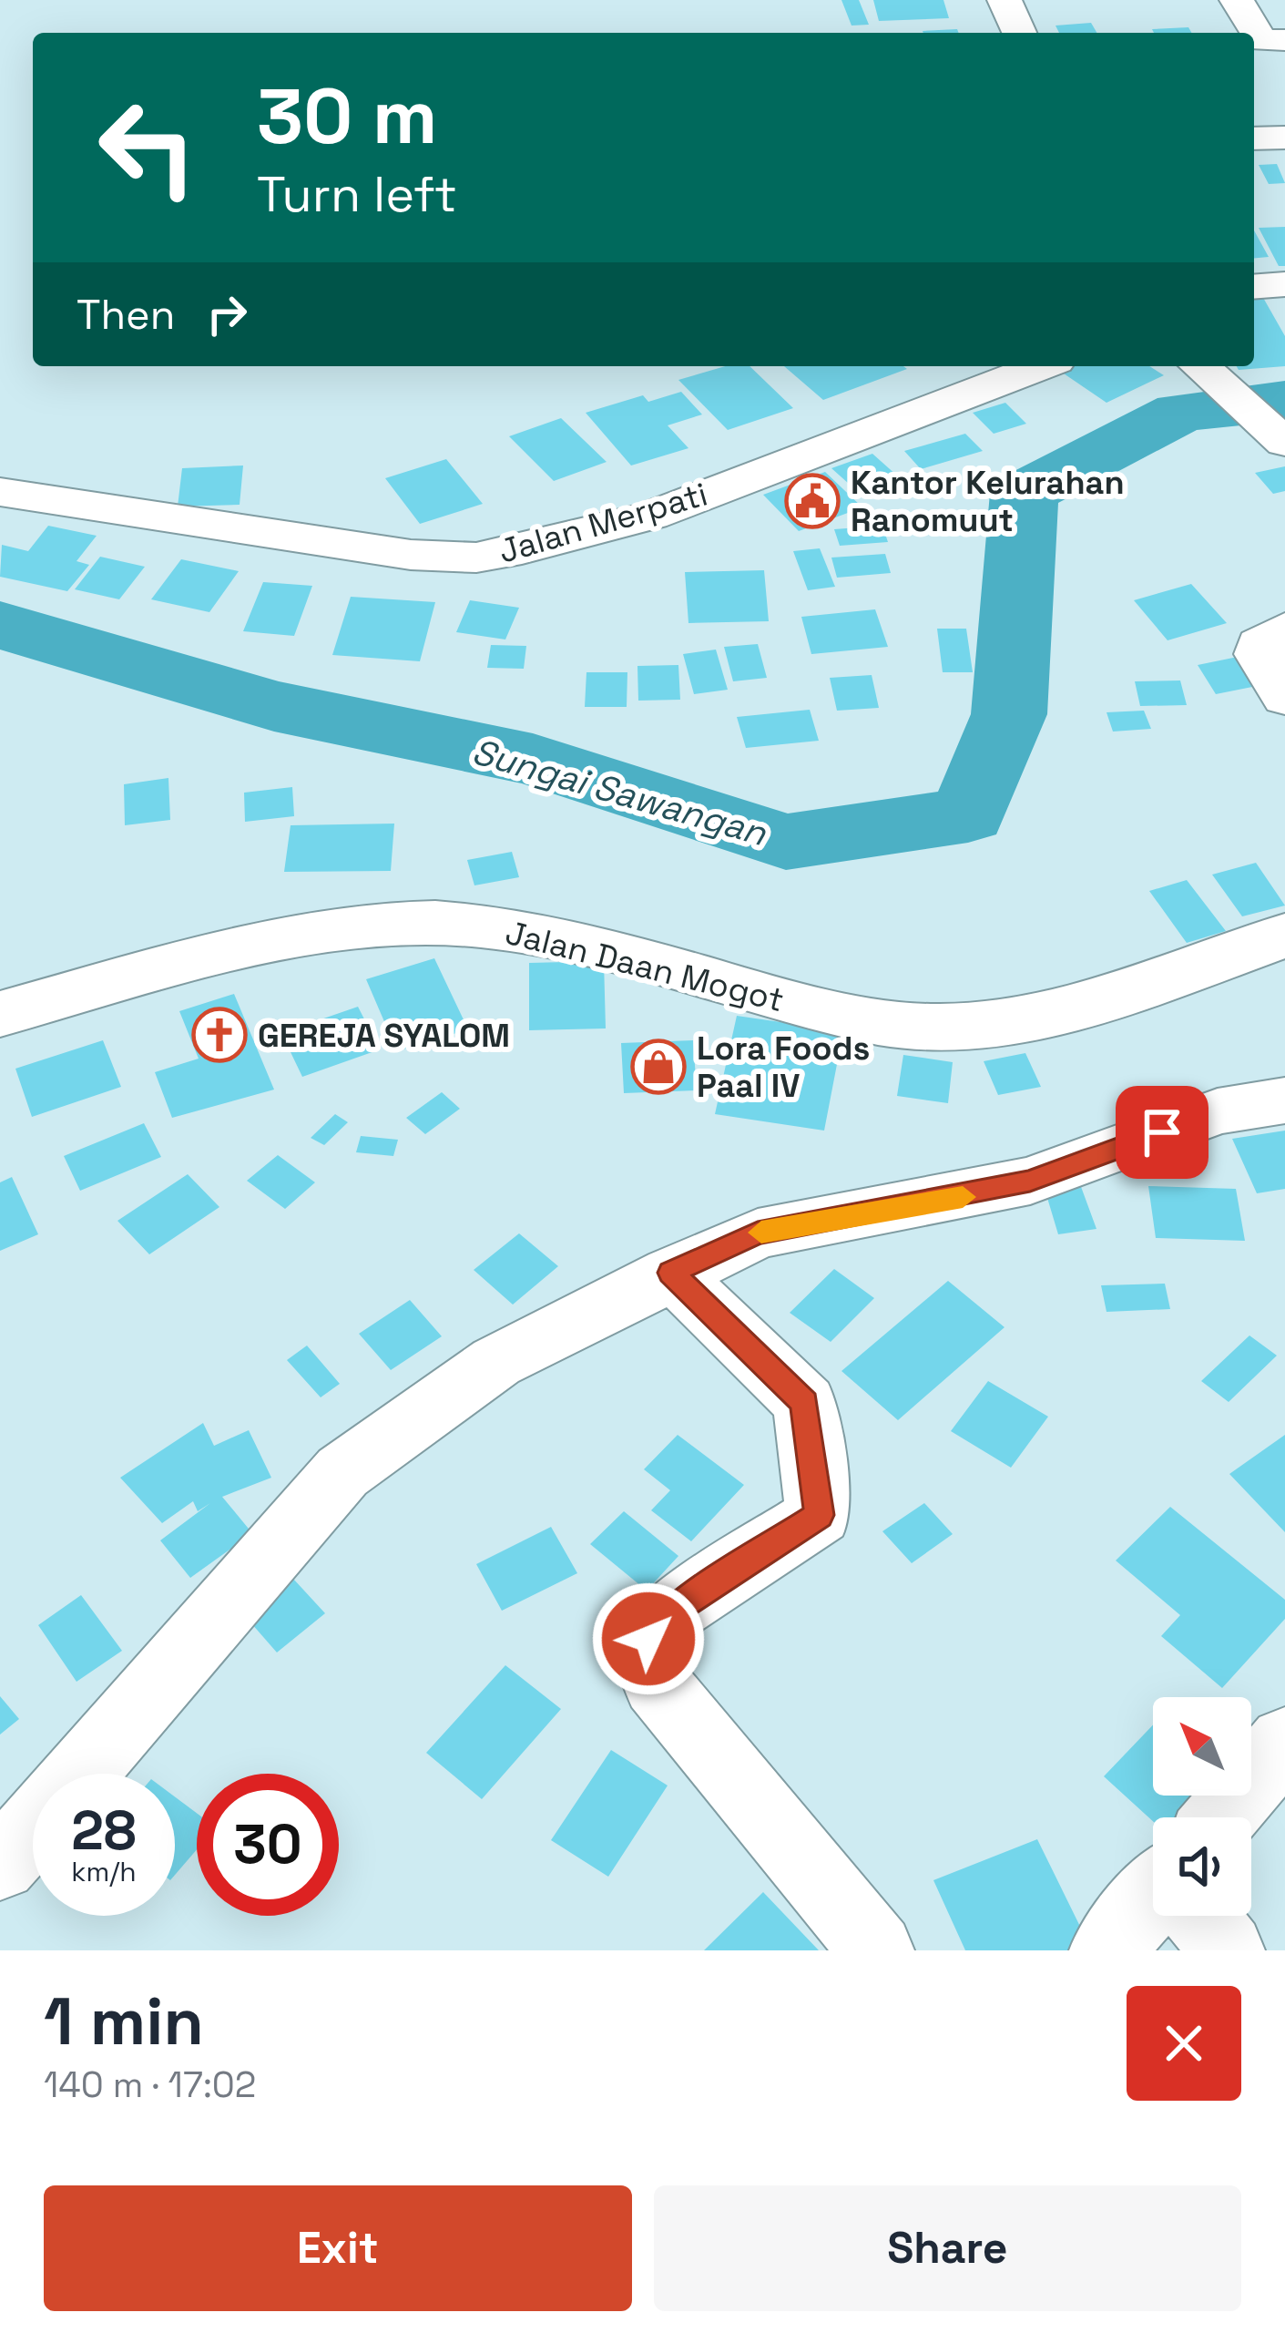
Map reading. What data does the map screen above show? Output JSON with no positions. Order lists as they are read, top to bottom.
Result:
{
  "streets": {
    "main road": ["Jalan Daan Mogot"],
    "street": ["Jalan Merpati"]
  },
  "water": ["Sungai Sawangan"],
  "places": {
    "public building": ["Kantor Kelurahan Ranomuut"],
    "church": ["GEREJA SYALOM"],
    "shop": ["Lora Foods Paal IV"]
  },
  "north": "top left",
  "page": {
    "turn": ["30 m", "Turn left"],
    "then": "Then",
    "speed": "28 km/h",
    "limit": "30",
    "heading": ["1 min", "140 m · 17:02"],
    "buttons": ["Exit", "Share"]
  }
}
